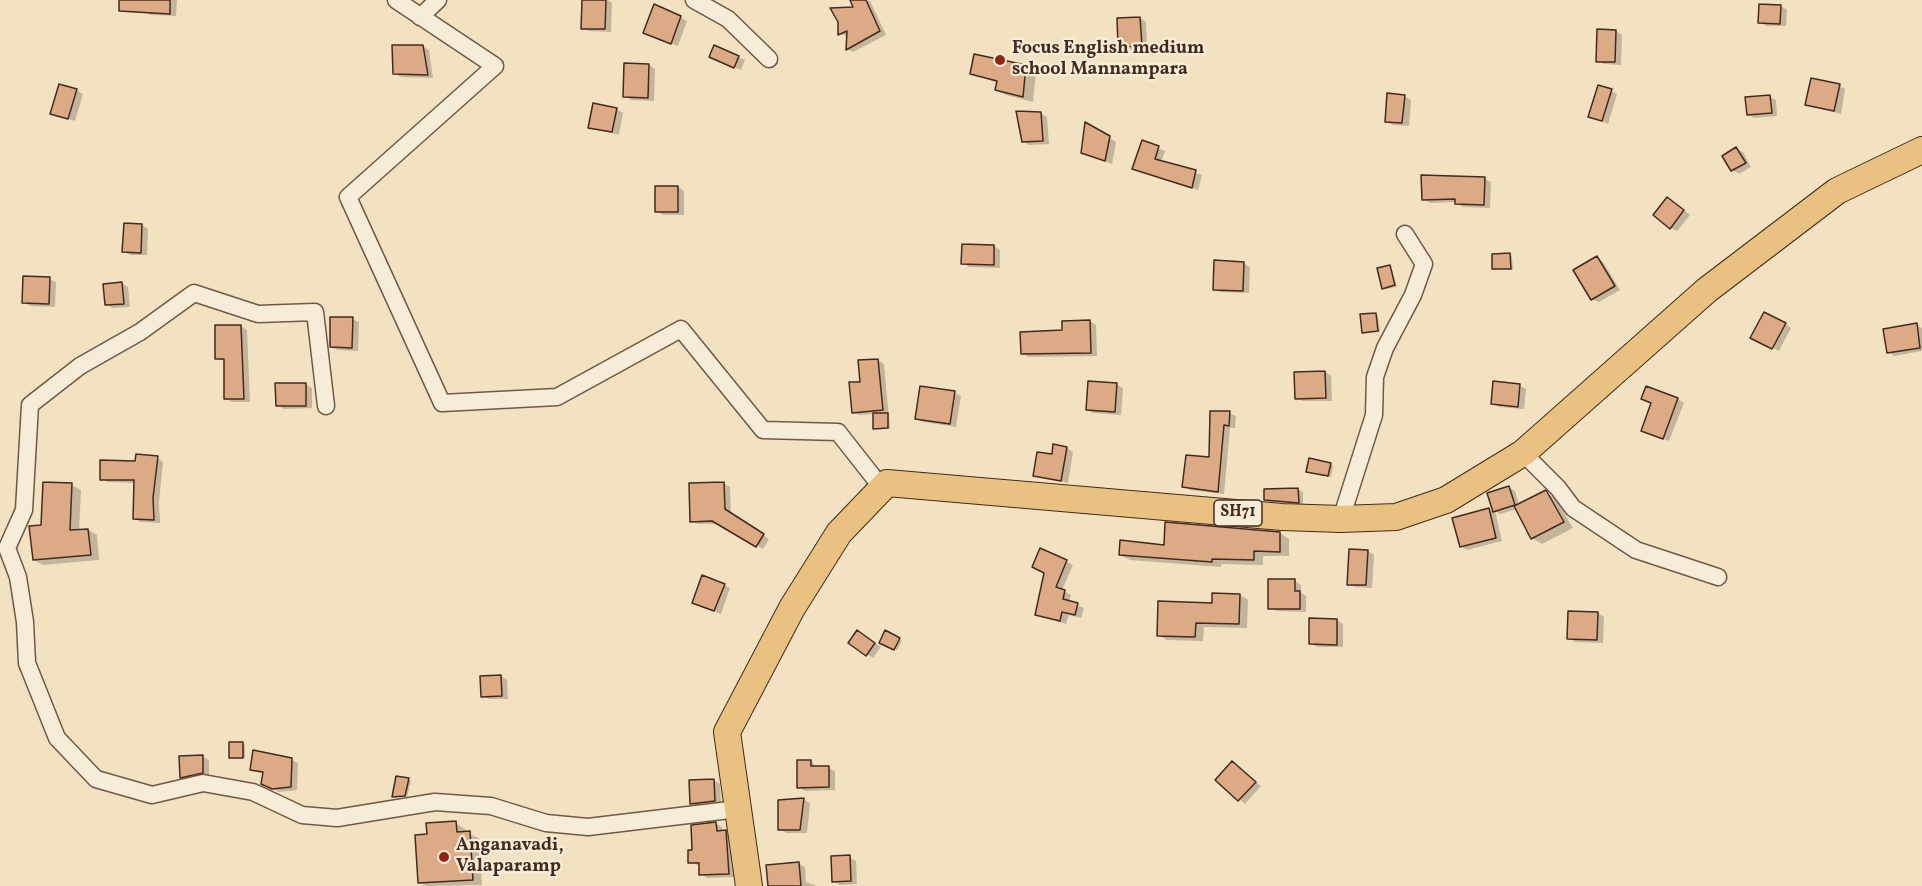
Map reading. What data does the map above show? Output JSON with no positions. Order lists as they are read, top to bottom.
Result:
{
  "streets": {
    "main road": ["SH71"]
  },
  "places": ["Focus English medium school Mannampara", "Anganavadi, Valaparamp"]
}
